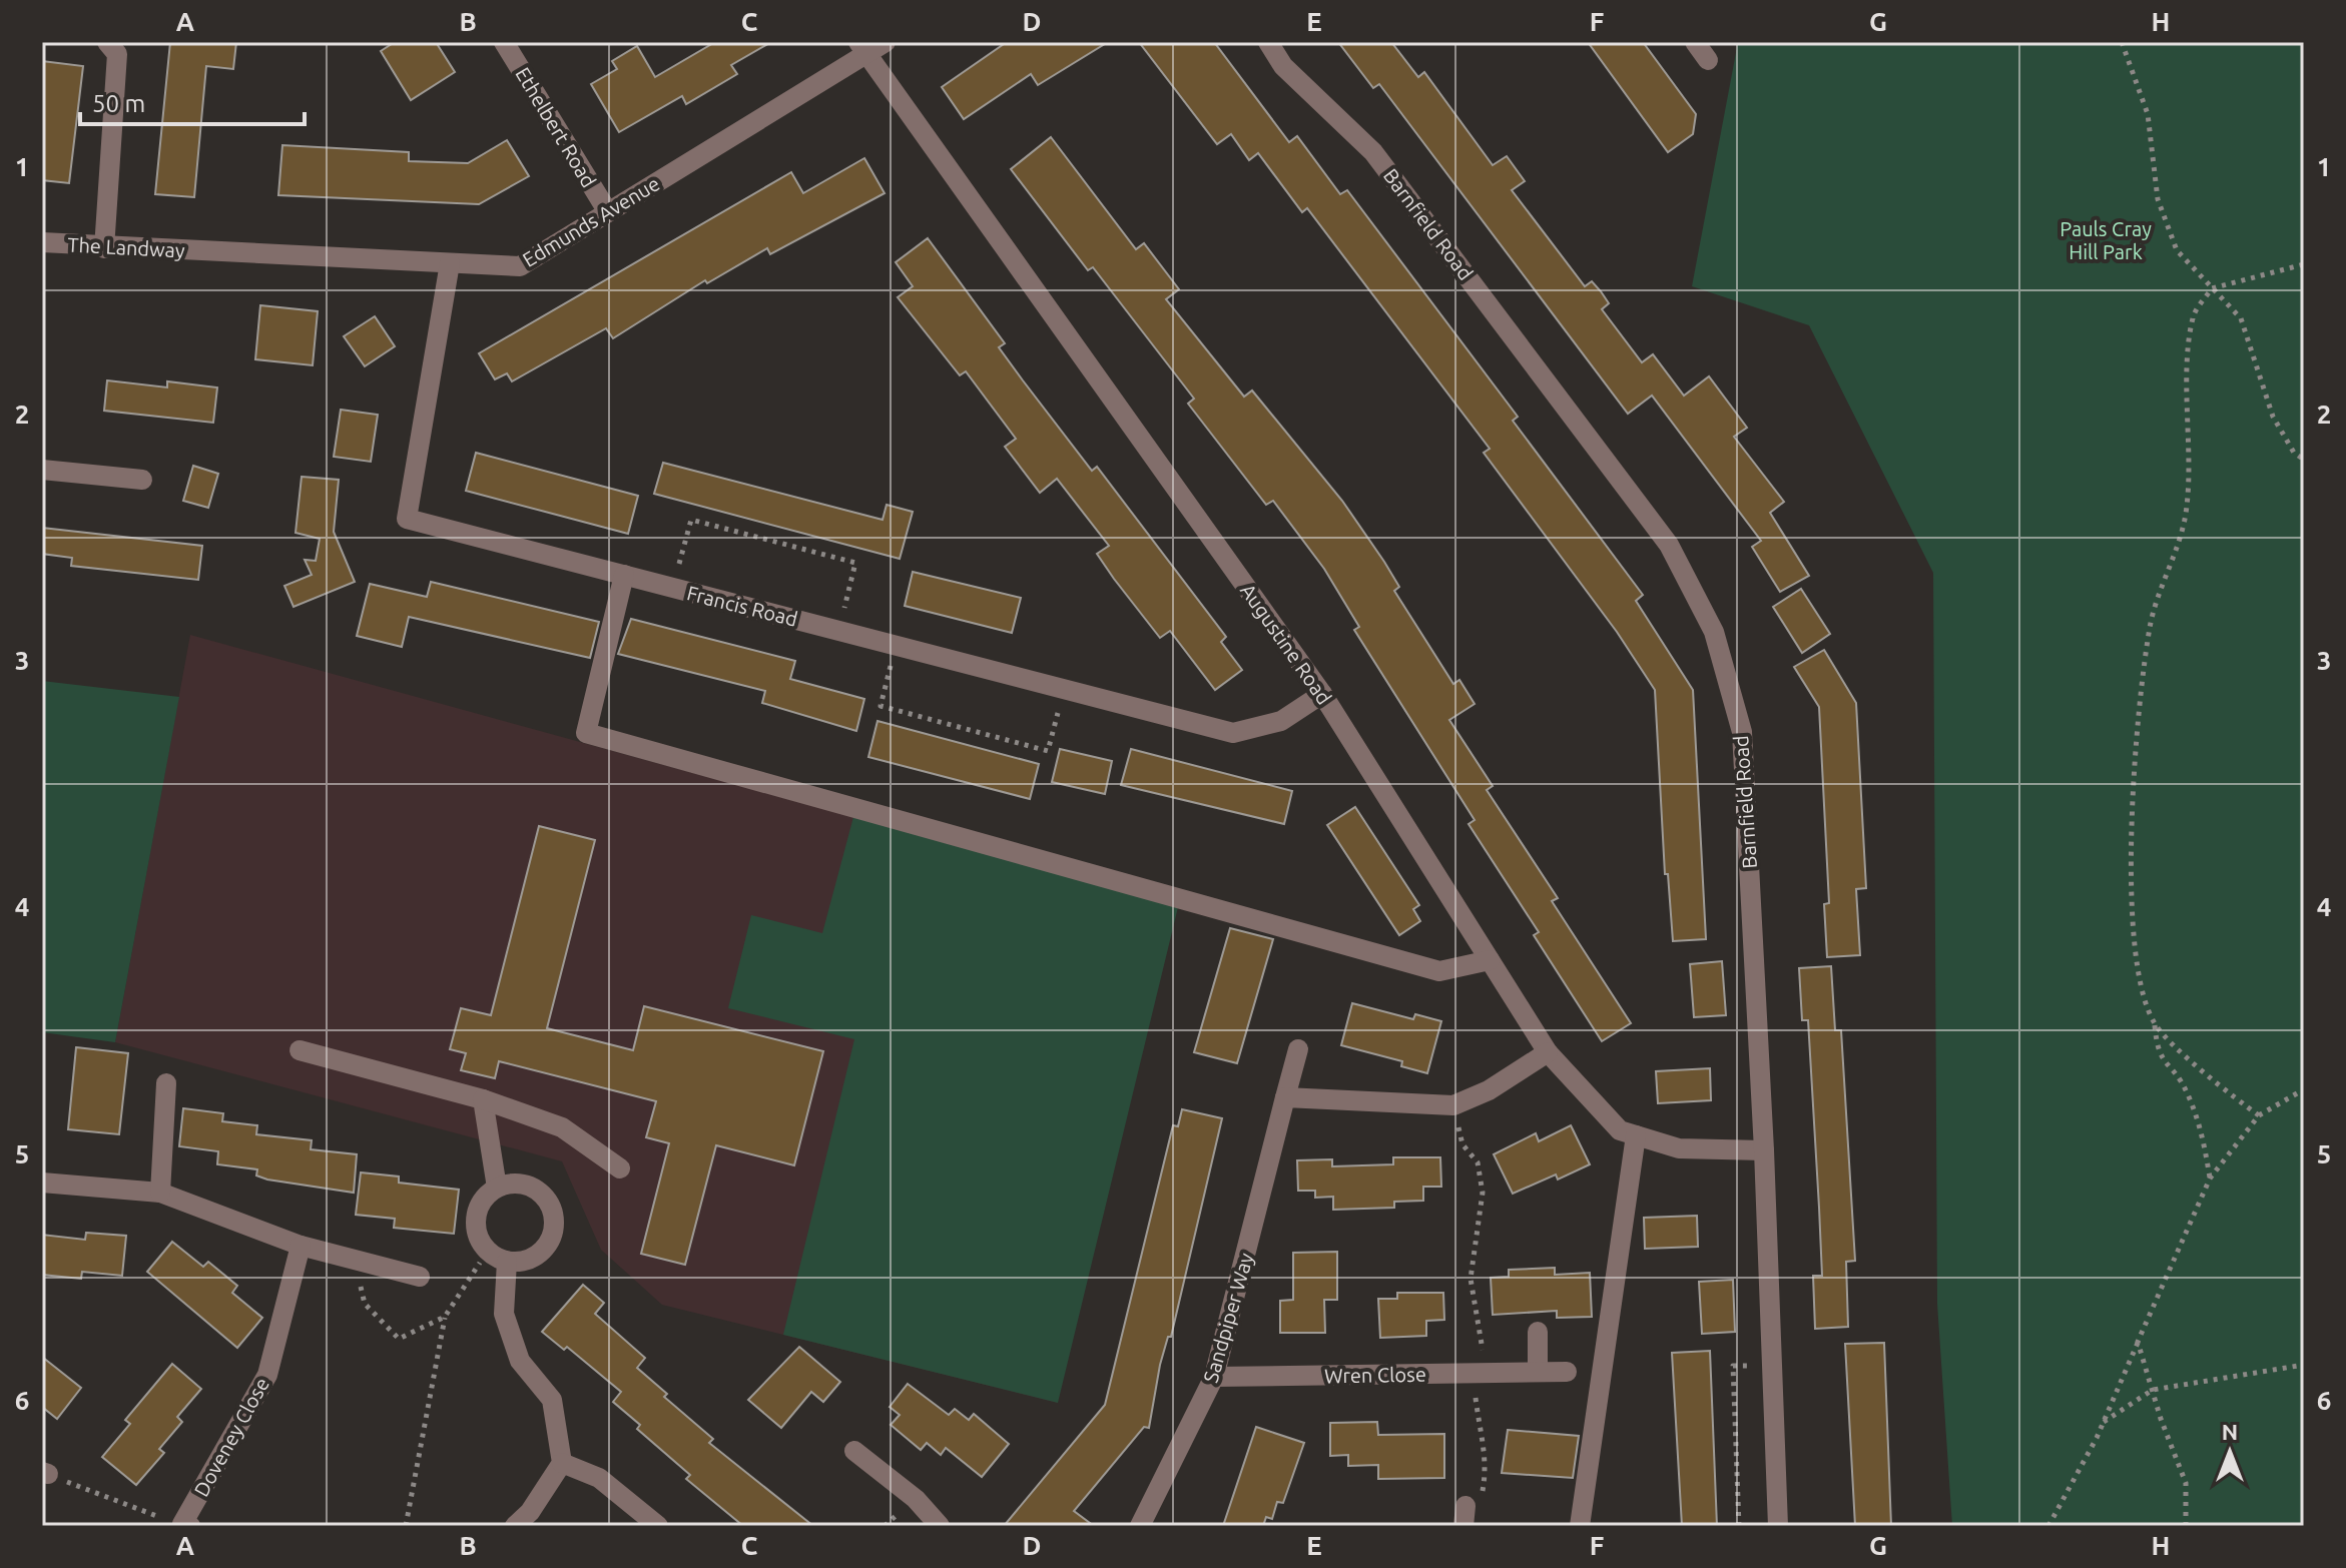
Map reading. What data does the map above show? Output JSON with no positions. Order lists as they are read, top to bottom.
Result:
{
  "streets": {
    "street": [
      "Ethelbert Road",
      "Edmunds Avenue",
      "Barnfield Road",
      "The Landway",
      "Francis Road",
      "Augustine Road",
      "Sandpiper Way",
      "Wren Close",
      "Doveney Close"
    ]
  },
  "crossings": [
    ["Ethelbert Road", "Edmunds Avenue"],
    ["Edmunds Avenue", "The Landway"],
    ["Edmunds Avenue", "Francis Road"],
    ["Edmunds Avenue", "Augustine Road"],
    ["Barnfield Road", "Augustine Road"],
    ["Francis Road", "Augustine Road"],
    ["Sandpiper Way", "Wren Close"]
  ],
  "parks": ["Pauls Cray Hill Park"],
  "scale_bar": "50 m",
  "north": "top",
  "grid": {
    "columns": [
      "A",
      "B",
      "C",
      "D",
      "E",
      "F",
      "G",
      "H"
    ],
    "rows": [
      "1",
      "2",
      "3",
      "4",
      "5",
      "6"
    ]
  }
}
